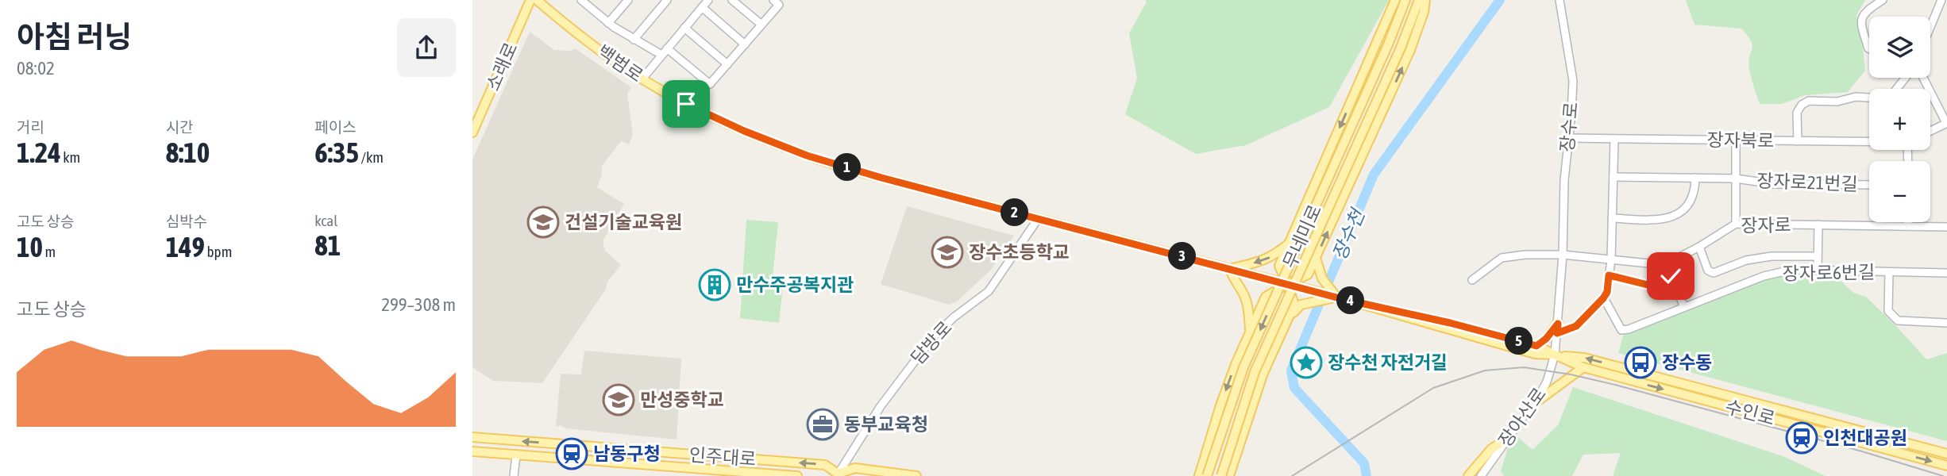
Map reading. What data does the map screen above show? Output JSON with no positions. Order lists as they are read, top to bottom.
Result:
{
  "streets": {
    "main road": [
      "백범로",
      "소래로",
      "무네미로",
      "수인로",
      "인주대로"
    ],
    "street": [
      "장수로",
      "장자북로",
      "장자로21번길",
      "장자로",
      "장자로6번길",
      "담방로",
      "장아산로"
    ]
  },
  "crossings": [
    ["백범로", "담방로"],
    ["백범로", "수인로"],
    ["장수로", "장자북로"],
    ["장수로", "수인로"],
    ["장수로", "장아산로"],
    ["장자북로", "장자로21번길"],
    ["장자로21번길", "장자로"],
    ["담방로", "인주대로"],
    ["수인로", "장아산로"]
  ],
  "water": ["장수천"],
  "places": {
    "school or university": ["건설기술교육원", "장수초등학교", "만성중학교"],
    "building": ["만수주공복지관"],
    "place": ["장수천 자전거길"],
    "bus stop": ["장수동"],
    "office": ["동부교육청"],
    "station": ["인천대공원", "남동구청"]
  },
  "page": {
    "heading": ["아침 러닝", "08:02"],
    "map_buttons": ["+", "−"],
    "stats": [
      ["거리", "1.24 km"],
      ["시간", "8:10"],
      ["페이스", "6:35 /km"],
      ["고도 상승", "10 m"],
      ["심박수", "149 bpm"],
      ["kcal", "81"]
    ],
    "pins": [
      "1",
      "2",
      "3",
      "4",
      "5"
    ],
    "chart": ["고도 상승", "299–308 m"]
  }
}
